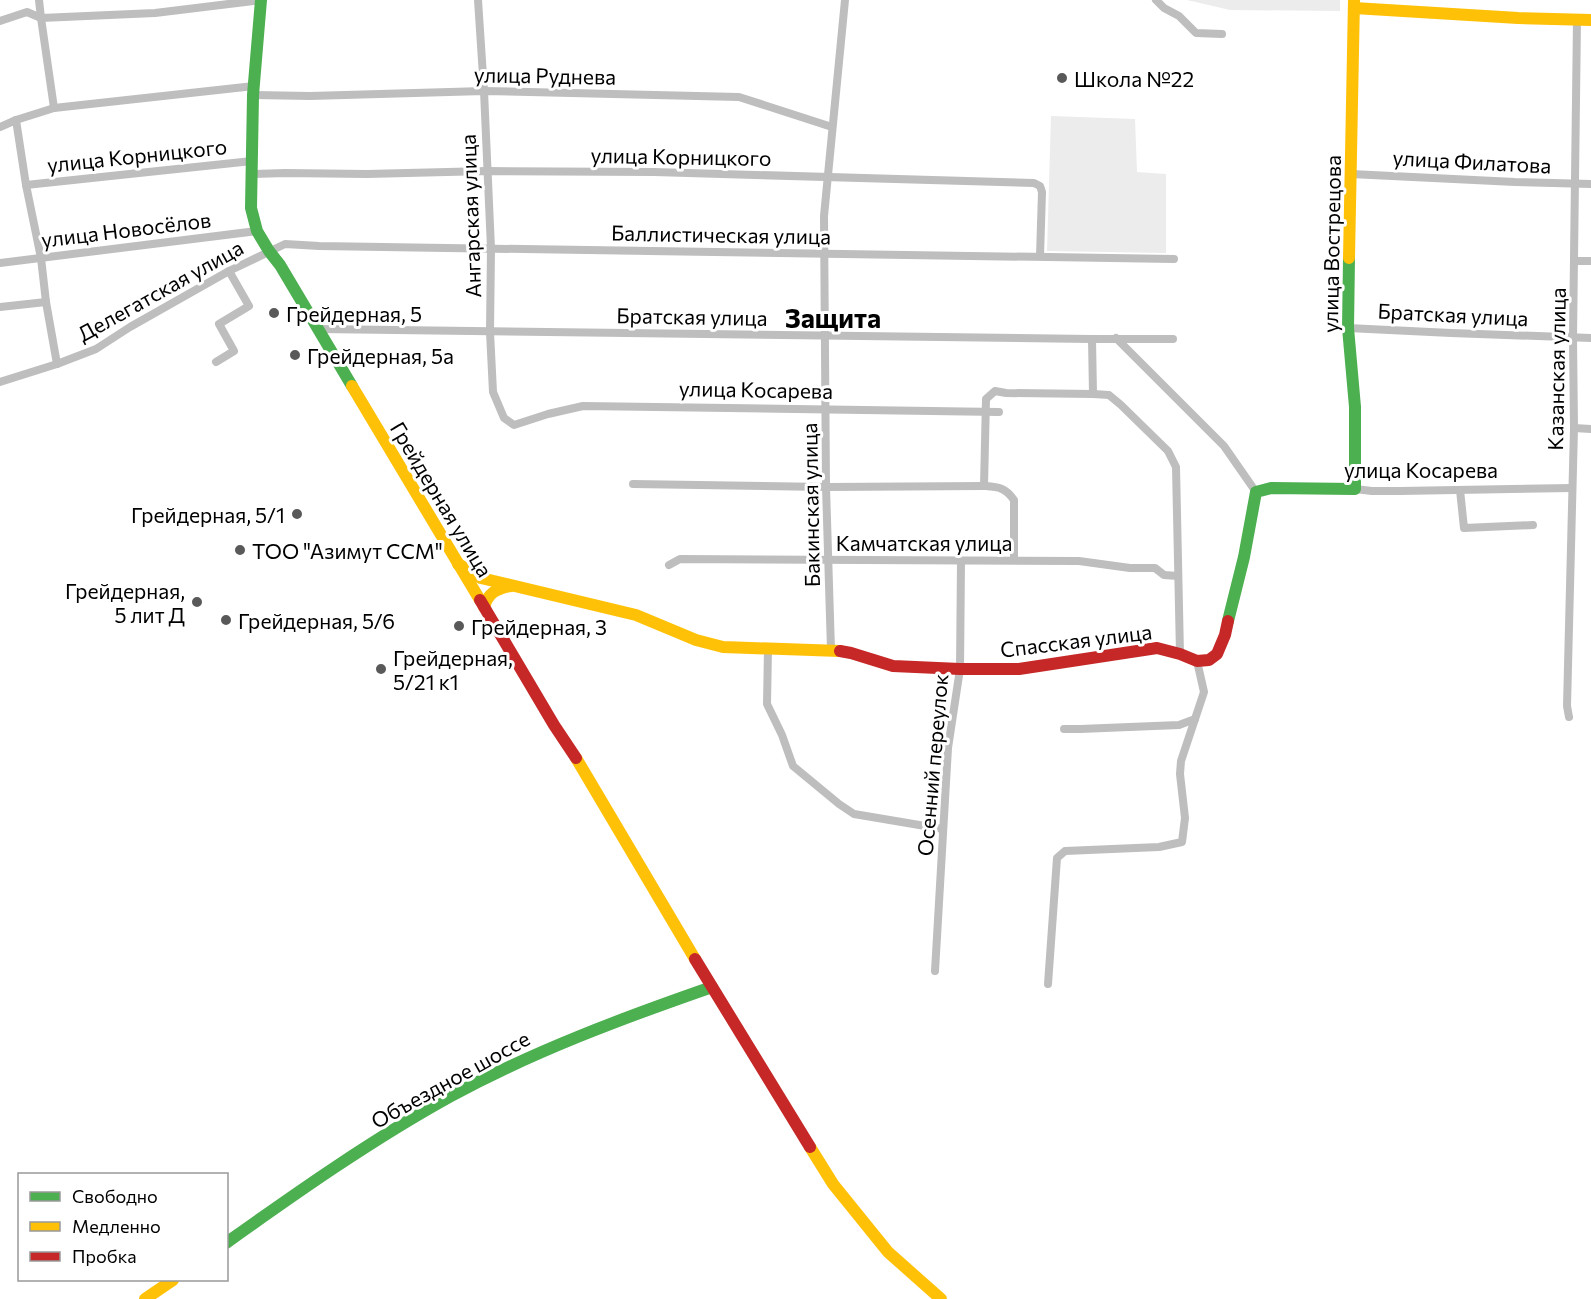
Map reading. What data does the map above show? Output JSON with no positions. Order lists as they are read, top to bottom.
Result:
{
  "streets": {
    "main road": [
      "улица Вострецова",
      "улица Косарева",
      "Грейдерная улица",
      "Спасская улица",
      "Объездное шоссе"
    ],
    "street": [
      "улица Руднева",
      "улица Корницкого",
      "улица Филатова",
      "Ангарская улица",
      "улица Новосёлов",
      "Баллистическая улица",
      "Делегатская улица",
      "Братская улица",
      "Казанская улица",
      "Бакинская улица",
      "Камчатская улица",
      "Осенний переулок"
    ]
  },
  "crossings": [
    ["улица Руднева", "Ангарская улица"],
    ["улица Руднева", "Грейдерная улица"],
    ["улица Руднева", "Бакинская улица"],
    ["улица Корницкого", "Ангарская улица"],
    ["улица Корницкого", "Баллистическая улица"],
    ["улица Корницкого", "Грейдерная улица"],
    ["улица Корницкого", "Бакинская улица"],
    ["улица Филатова", "улица Вострецова"],
    ["улица Филатова", "Казанская улица"],
    ["Ангарская улица", "Баллистическая улица"],
    ["Ангарская улица", "Братская улица"],
    ["Ангарская улица", "улица Косарева"],
    ["улица Новосёлов", "Грейдерная улица"],
    ["Баллистическая улица", "Делегатская улица"],
    ["Баллистическая улица", "Грейдерная улица"],
    ["Баллистическая улица", "Бакинская улица"],
    ["улица Вострецова", "Братская улица"],
    ["улица Вострецова", "улица Косарева"],
    ["Делегатская улица", "Грейдерная улица"],
    ["Братская улица", "Казанская улица"],
    ["Братская улица", "Грейдерная улица"],
    ["Братская улица", "Бакинская улица"],
    ["Казанская улица", "улица Косарева"],
    ["улица Косарева", "Бакинская улица"],
    ["Грейдерная улица", "Спасская улица"],
    ["Грейдерная улица", "Объездное шоссе"],
    ["Бакинская улица", "Камчатская улица"],
    ["Бакинская улица", "Спасская улица"],
    ["Камчатская улица", "Осенний переулок"],
    ["Спасская улица", "Осенний переулок"]
  ],
  "districts": ["Защита"],
  "places": [
    "Школа №22",
    "Грейдерная, 5",
    "Грейдерная, 5а",
    "Грейдерная, 5/1",
    "ТОО \"Азимут ССМ\"",
    "Грейдерная, 5 лит Д",
    "Грейдерная, 5/6",
    "Грейдерная, 3",
    "Грейдерная, 5/21 к1"
  ],
  "legend": ["Свободно", "Медленно", "Пробка"]
}
